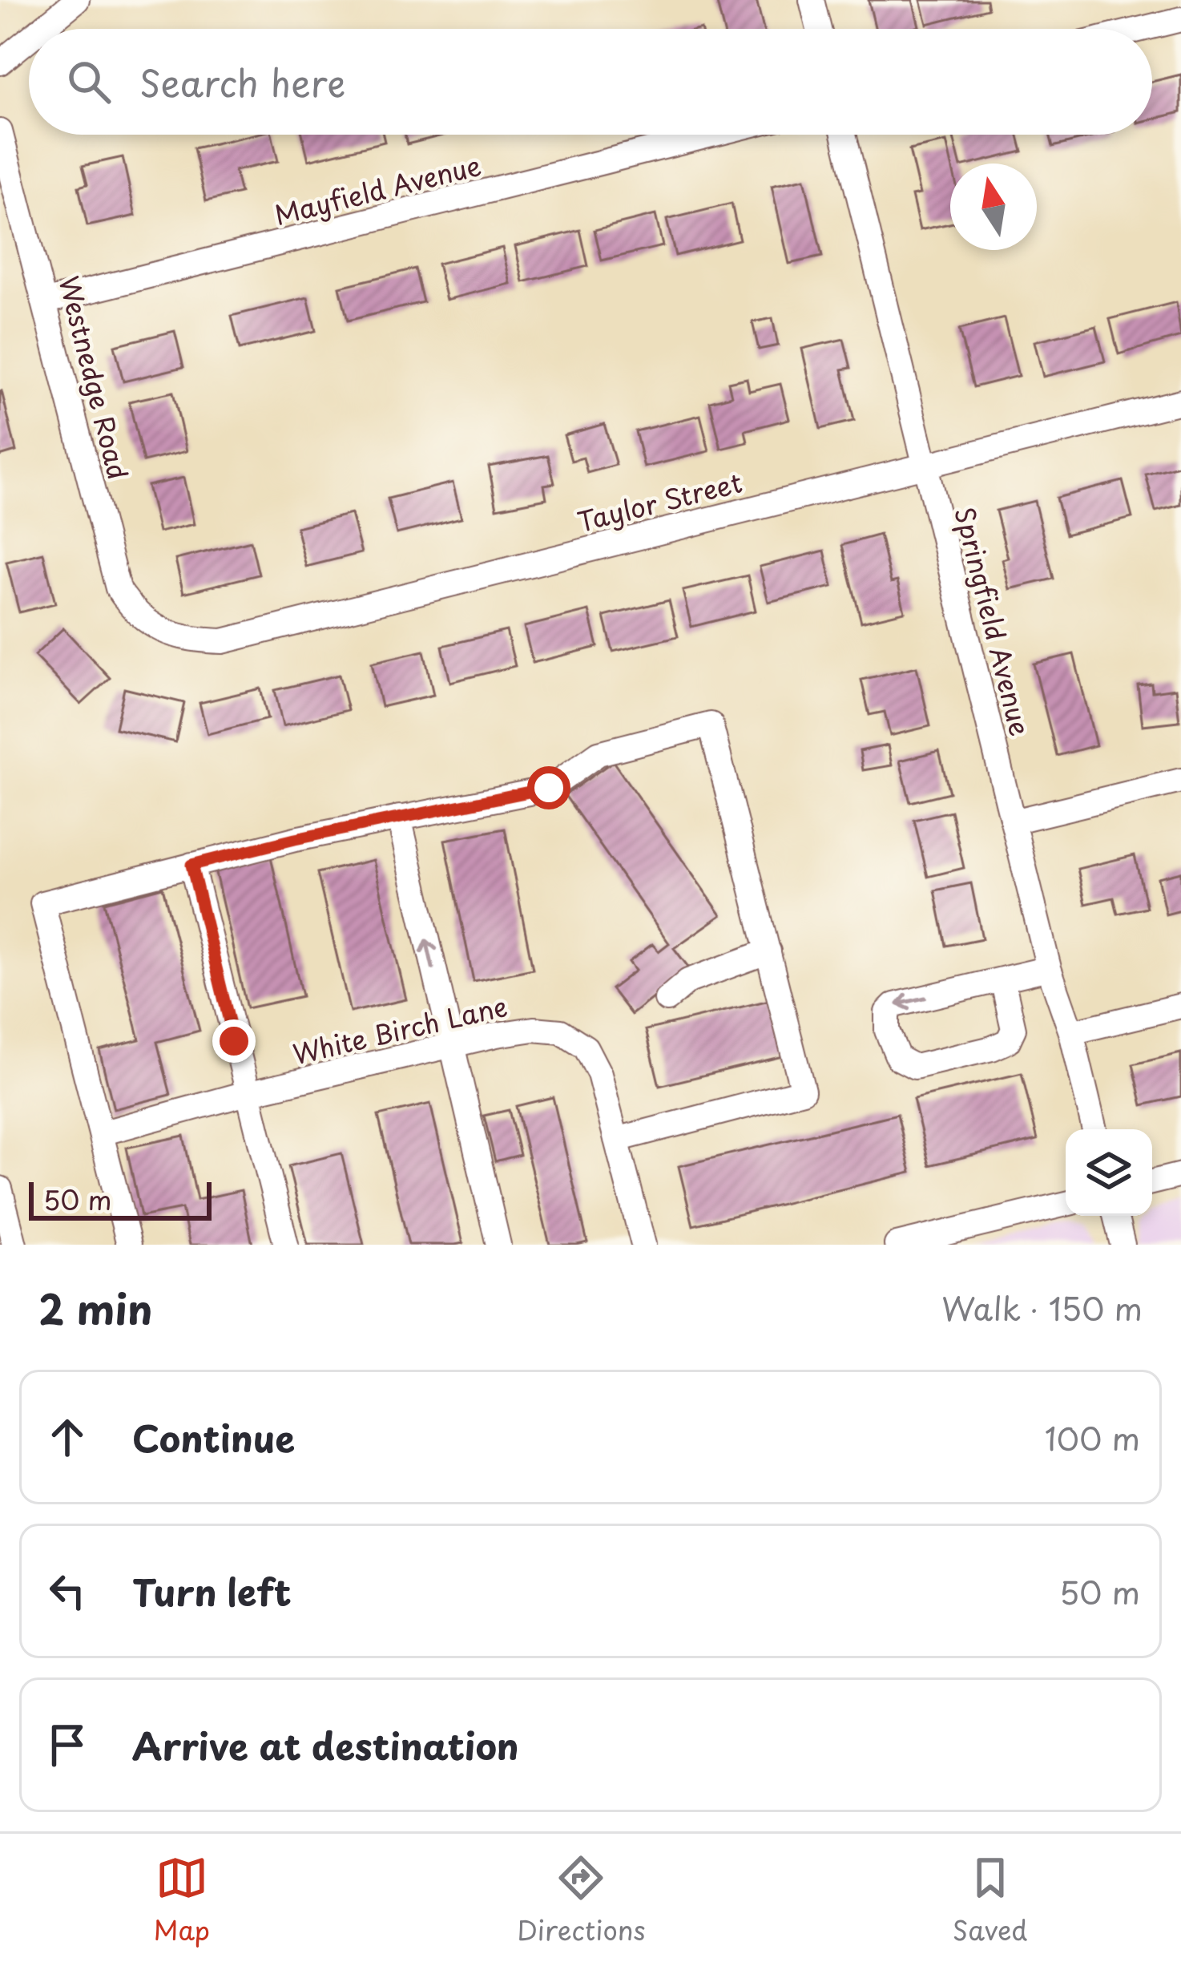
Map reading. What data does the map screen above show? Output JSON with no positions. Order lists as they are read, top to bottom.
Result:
{
  "streets": {
    "street": [
      "Mayfield Avenue",
      "Westnedge Road",
      "Taylor Street",
      "Springfield Avenue",
      "White Birch Lane"
    ]
  },
  "crossings": [
    ["Mayfield Avenue", "Westnedge Road"],
    ["Westnedge Road", "Taylor Street"],
    ["Taylor Street", "Springfield Avenue"]
  ],
  "scale_bar": "50 m",
  "north": "top",
  "page": {
    "search": "Search here",
    "scale": "50 m",
    "heading": ["2 min", "Walk · 150 m"],
    "list": [
      ["Continue", "100 m"],
      ["Turn left", "50 m"],
      "Arrive at destination"
    ],
    "nav": ["Map", "Directions", "Saved"]
  }
}
